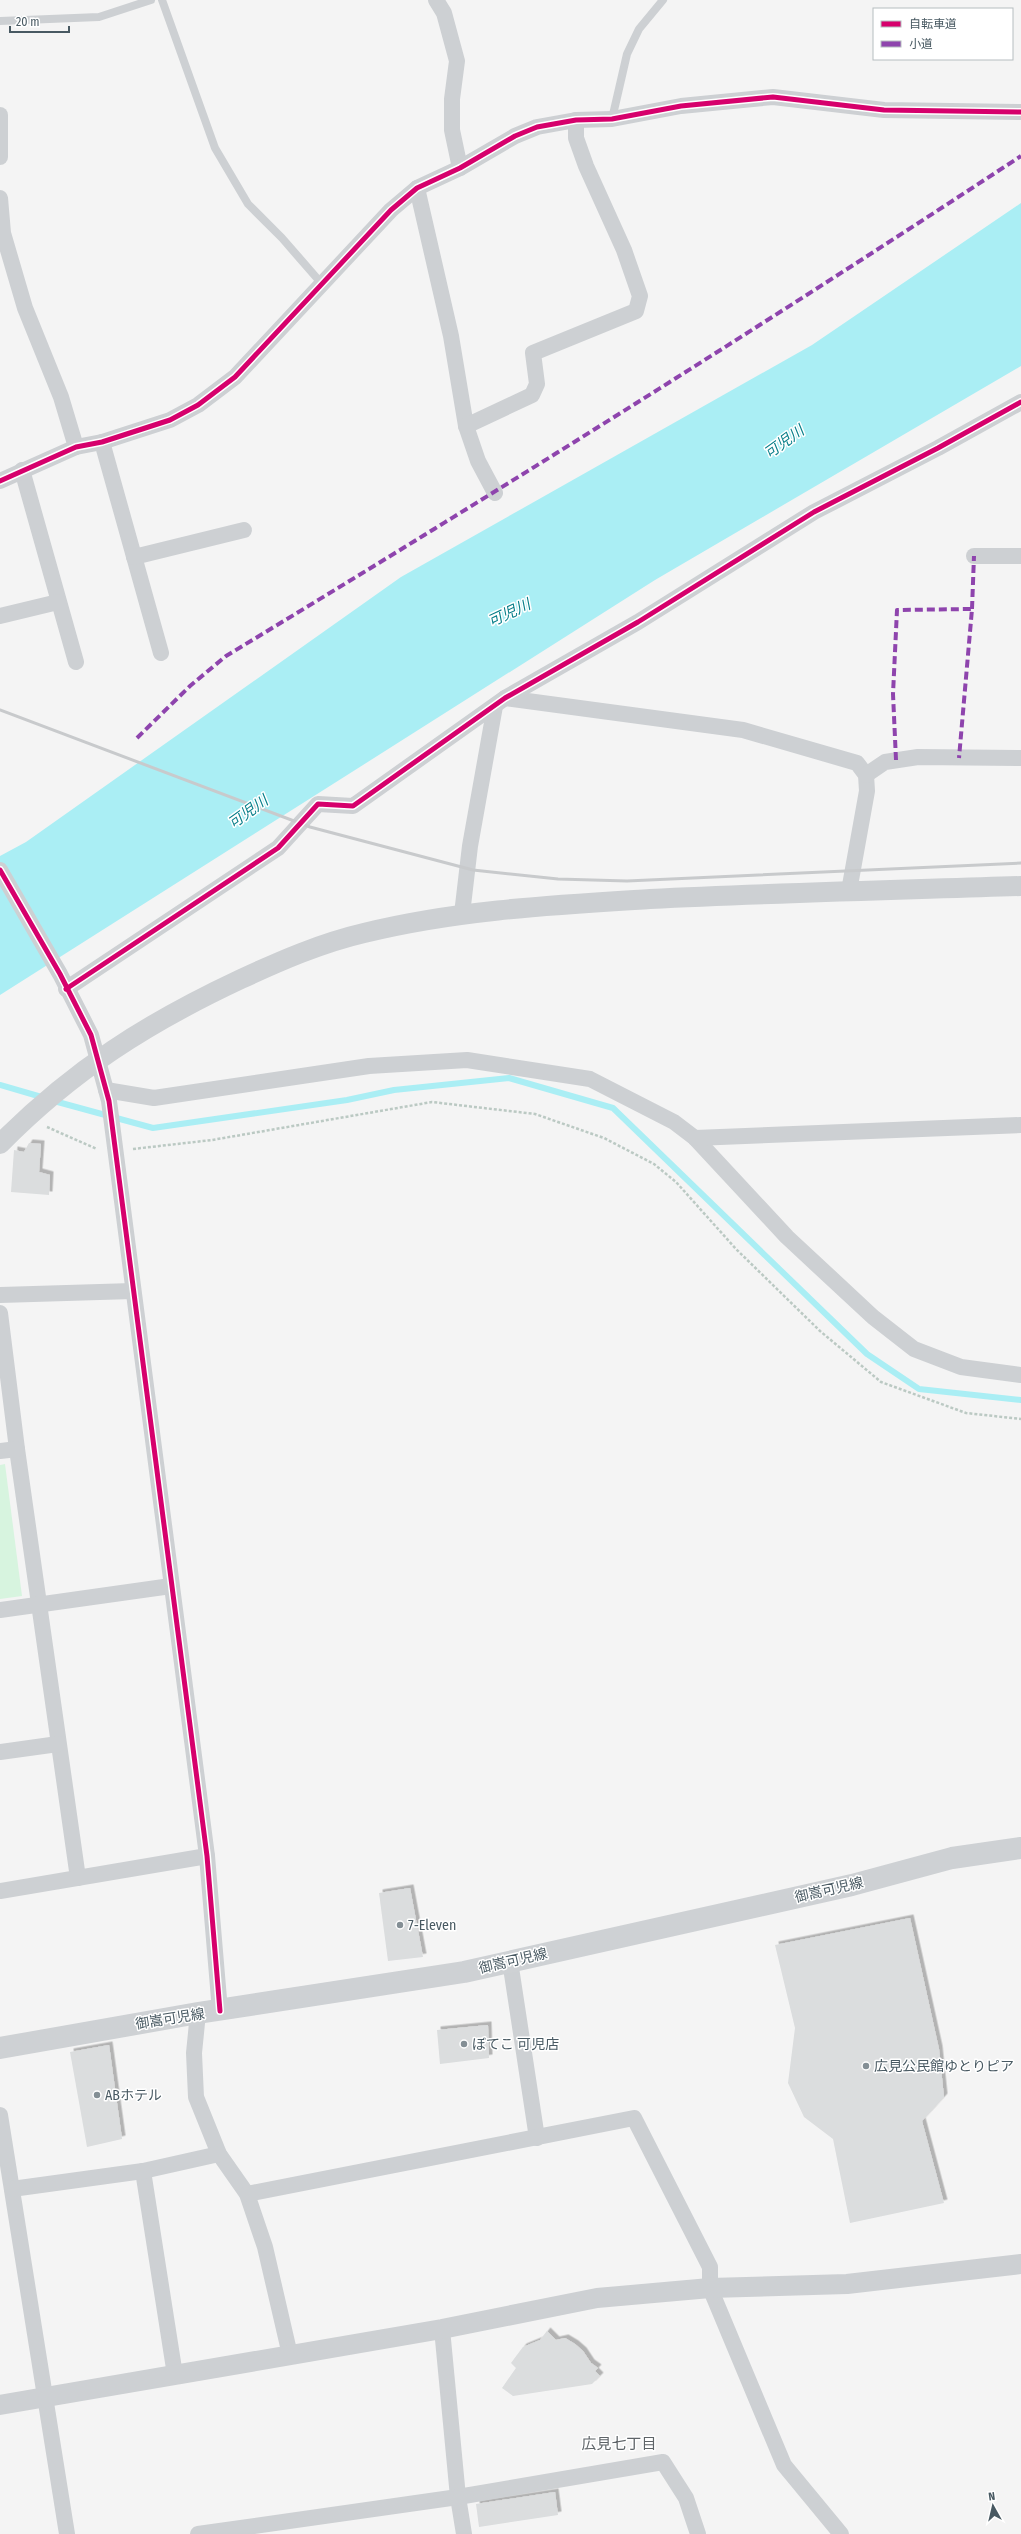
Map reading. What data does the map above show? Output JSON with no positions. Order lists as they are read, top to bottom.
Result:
{
  "streets": {
    "main road": ["御嵩可児線"]
  },
  "districts": ["広見七丁目"],
  "water": ["可児川"],
  "places": [
    "7-Eleven",
    "ぼてこ 可児店",
    "広見公民館ゆとりピア",
    "ABホテル"
  ],
  "legend": ["自転車道", "小道"],
  "scale_bar": "20 m",
  "north": "top"
}
